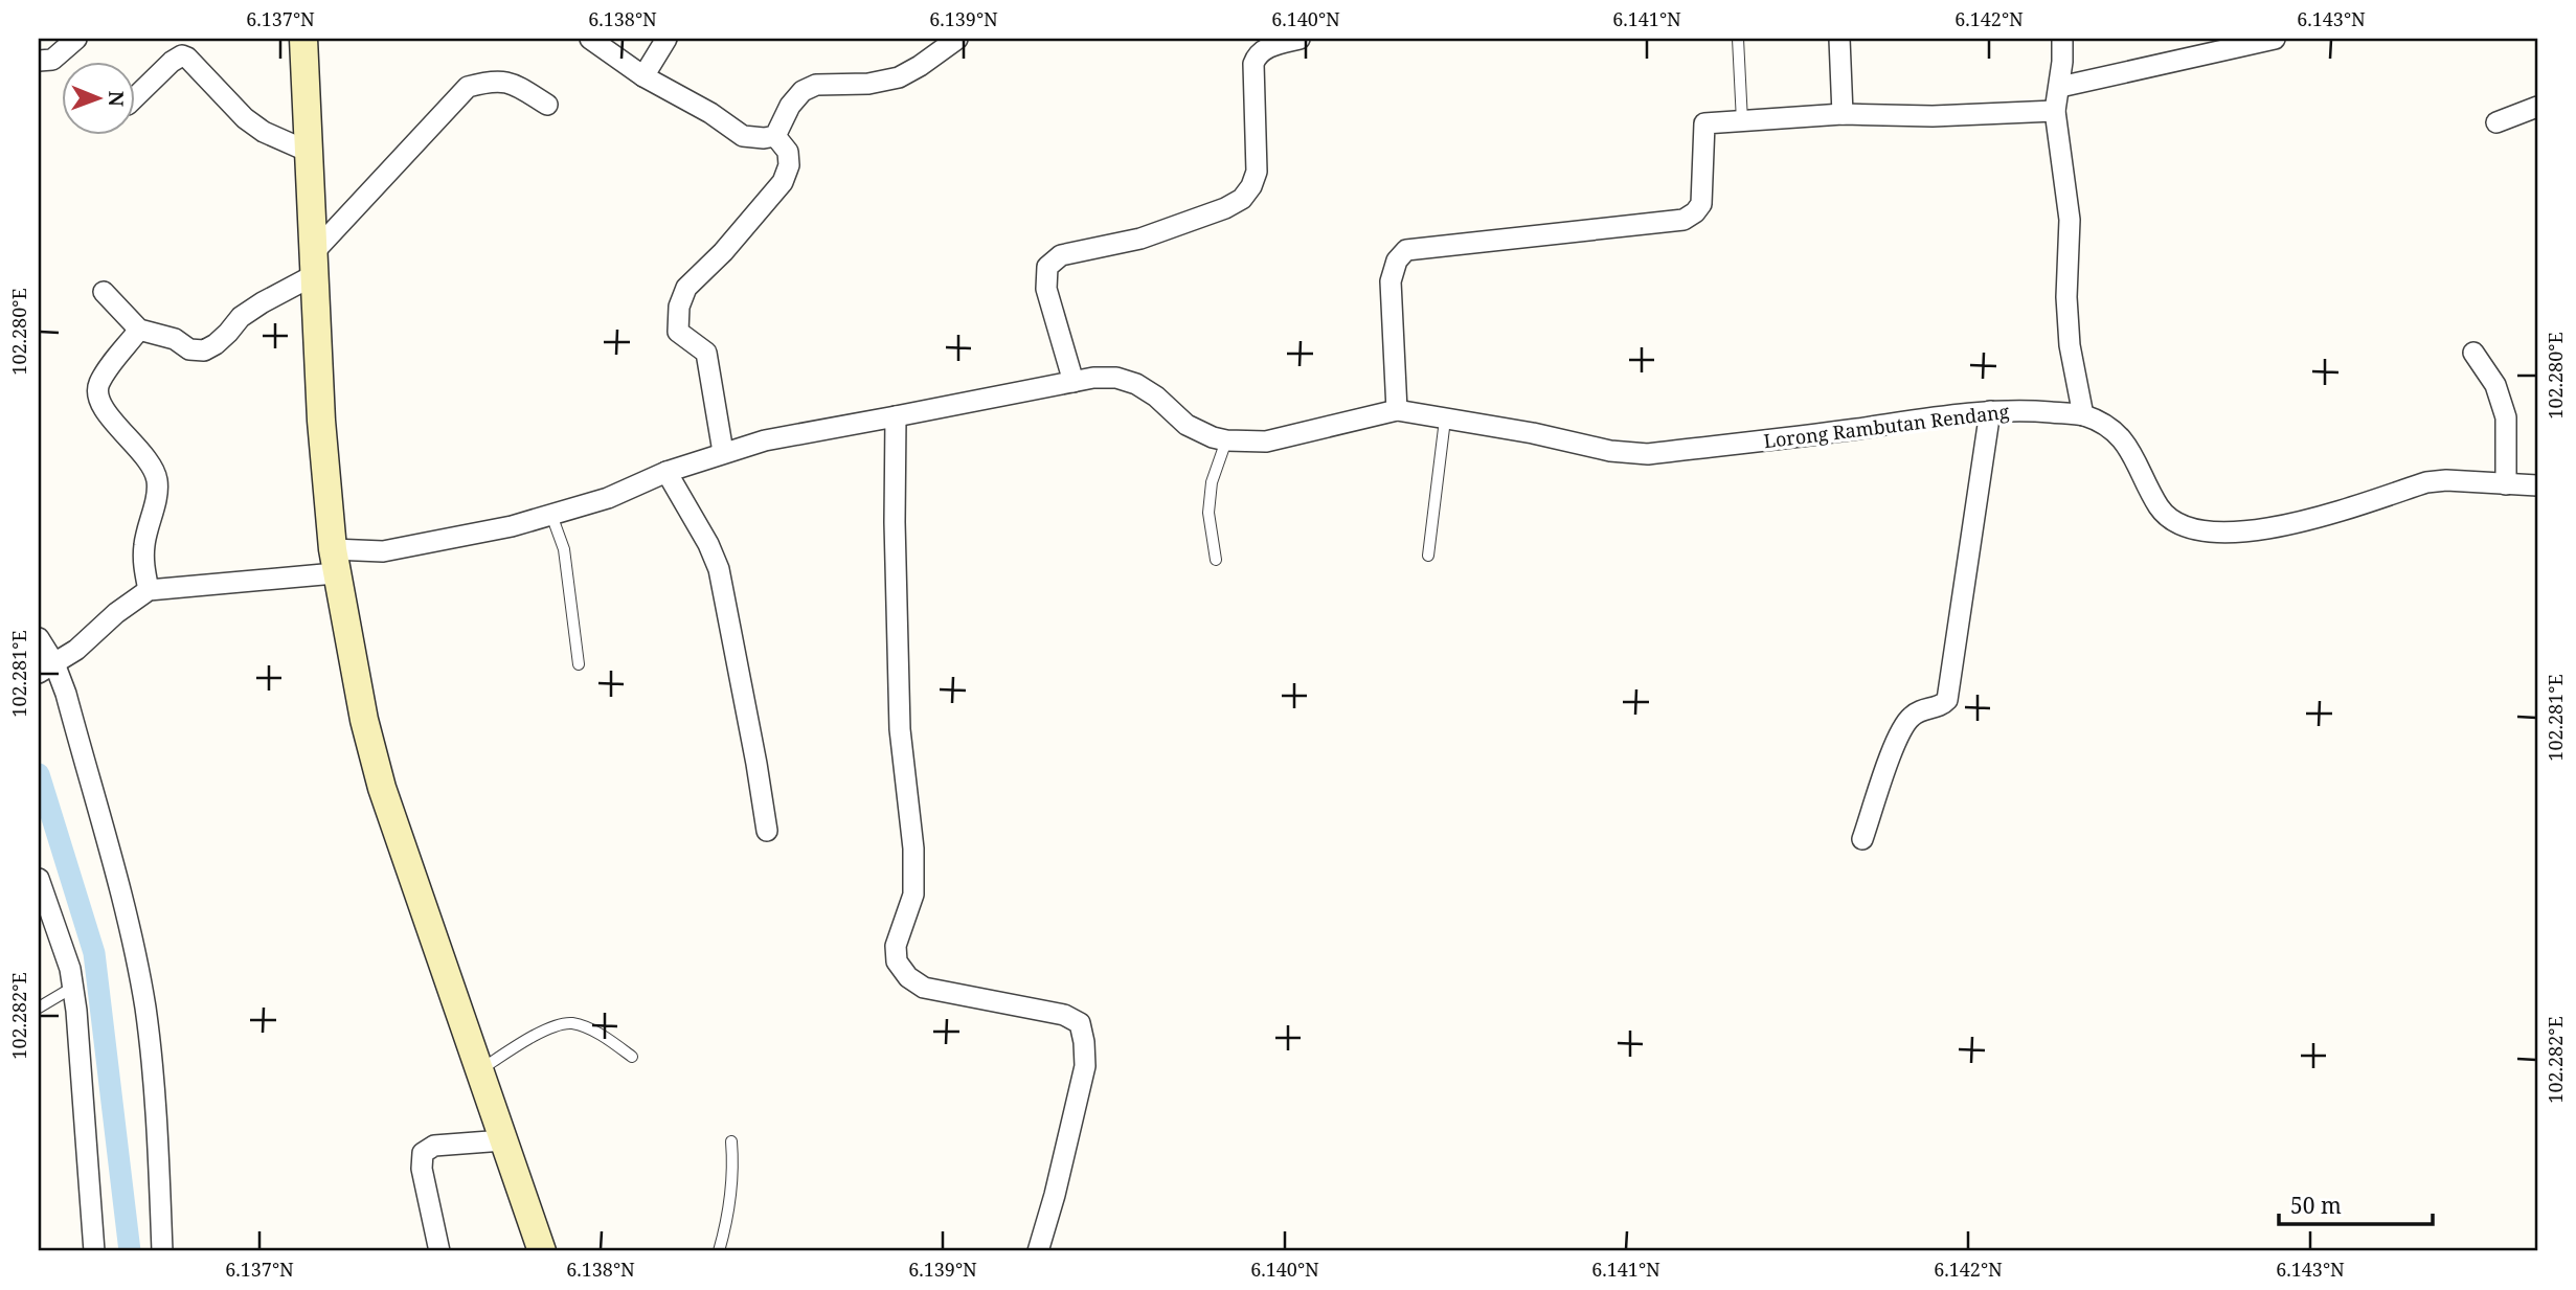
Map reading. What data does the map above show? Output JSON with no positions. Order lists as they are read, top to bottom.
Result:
{
  "streets": {
    "street": ["Lorong Rambutan Rendang"]
  },
  "scale_bar": "50 m",
  "north": "right",
  "coordinates": [
    "6.137°N",
    "6.138°N",
    "6.139°N",
    "6.140°N",
    "6.141°N",
    "6.142°N",
    "6.143°N",
    "102.280°E",
    "102.281°E",
    "102.282°E"
  ]
}
